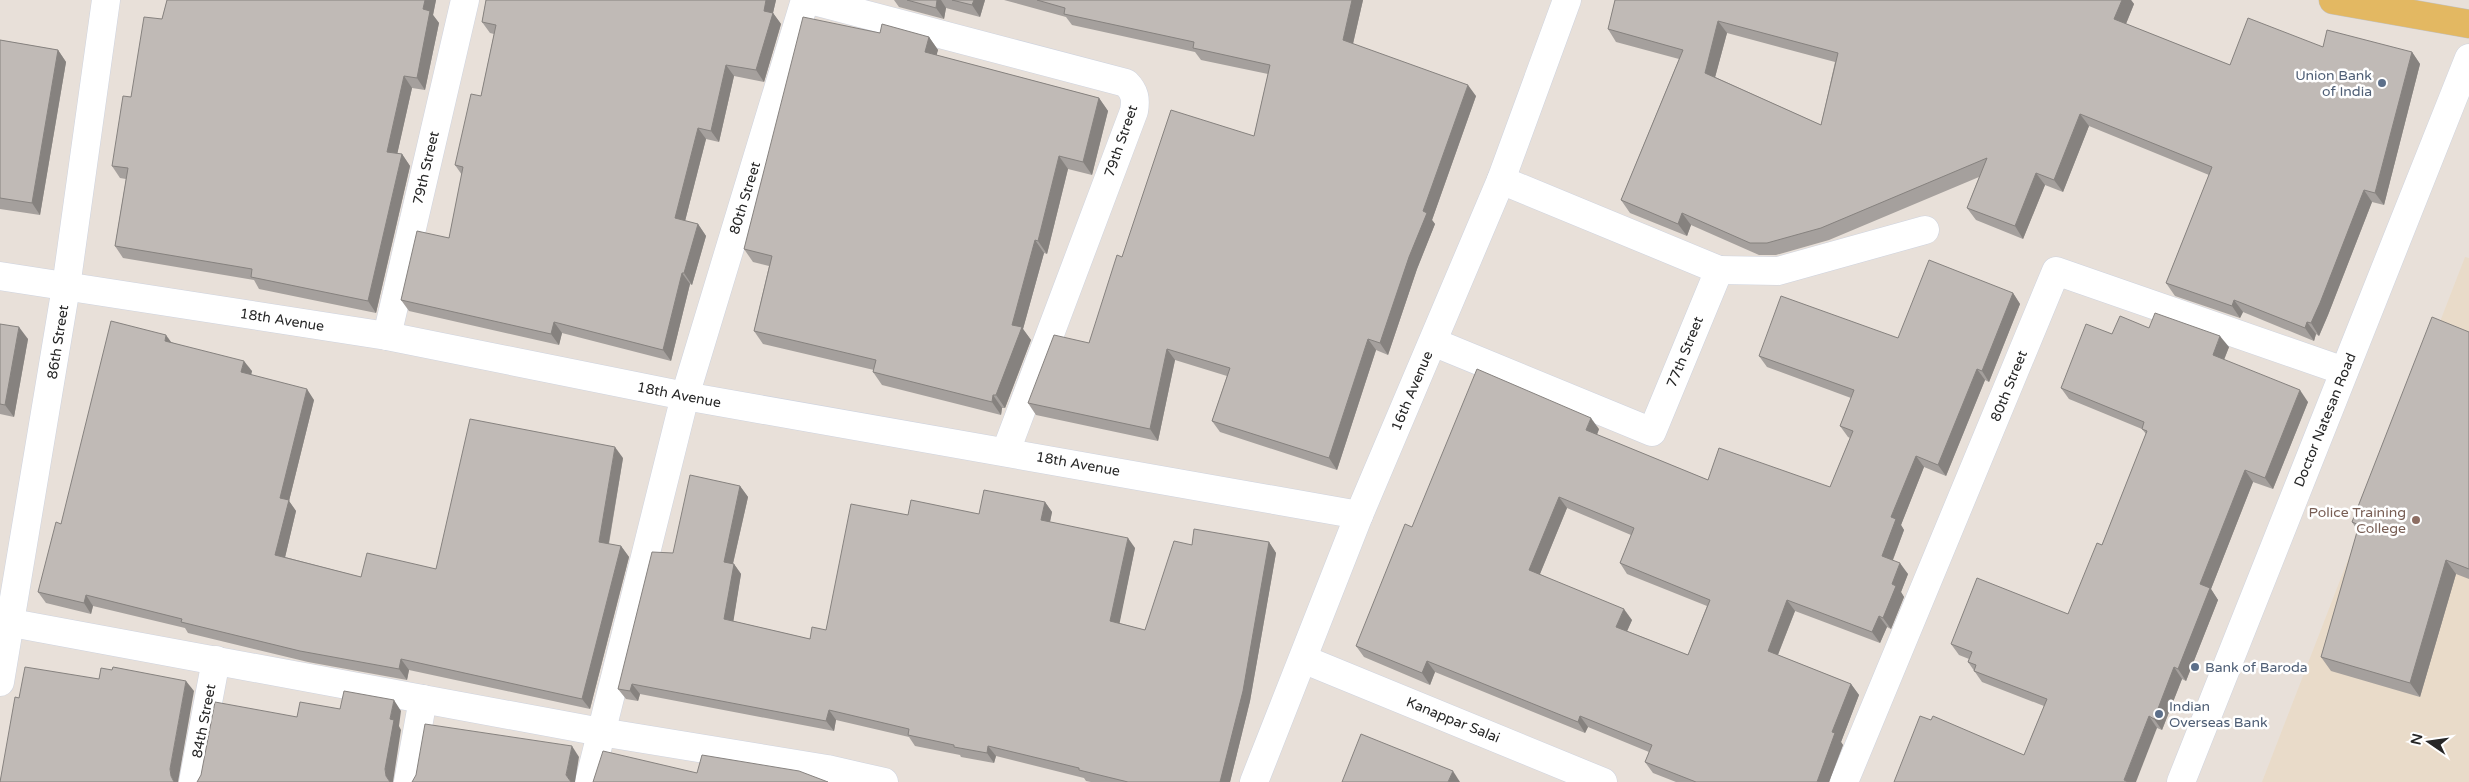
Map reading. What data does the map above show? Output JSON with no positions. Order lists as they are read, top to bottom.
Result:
{
  "streets": {
    "street": [
      "79th Street",
      "80th Street",
      "18th Avenue",
      "86th Street",
      "77th Street",
      "16th Avenue",
      "Doctor Natesan Road",
      "Kanappar Salai",
      "84th Street"
    ]
  },
  "crossings": [
    ["79th Street", "18th Avenue"],
    ["80th Street", "18th Avenue"],
    ["80th Street", "Doctor Natesan Road"],
    ["18th Avenue", "86th Street"],
    ["18th Avenue", "16th Avenue"],
    ["77th Street", "16th Avenue"],
    ["16th Avenue", "Kanappar Salai"]
  ],
  "places": [
    "Union Bank of India",
    "Police Training College",
    "Bank of Baroda",
    "Indian Overseas Bank"
  ],
  "north": "left"
}
